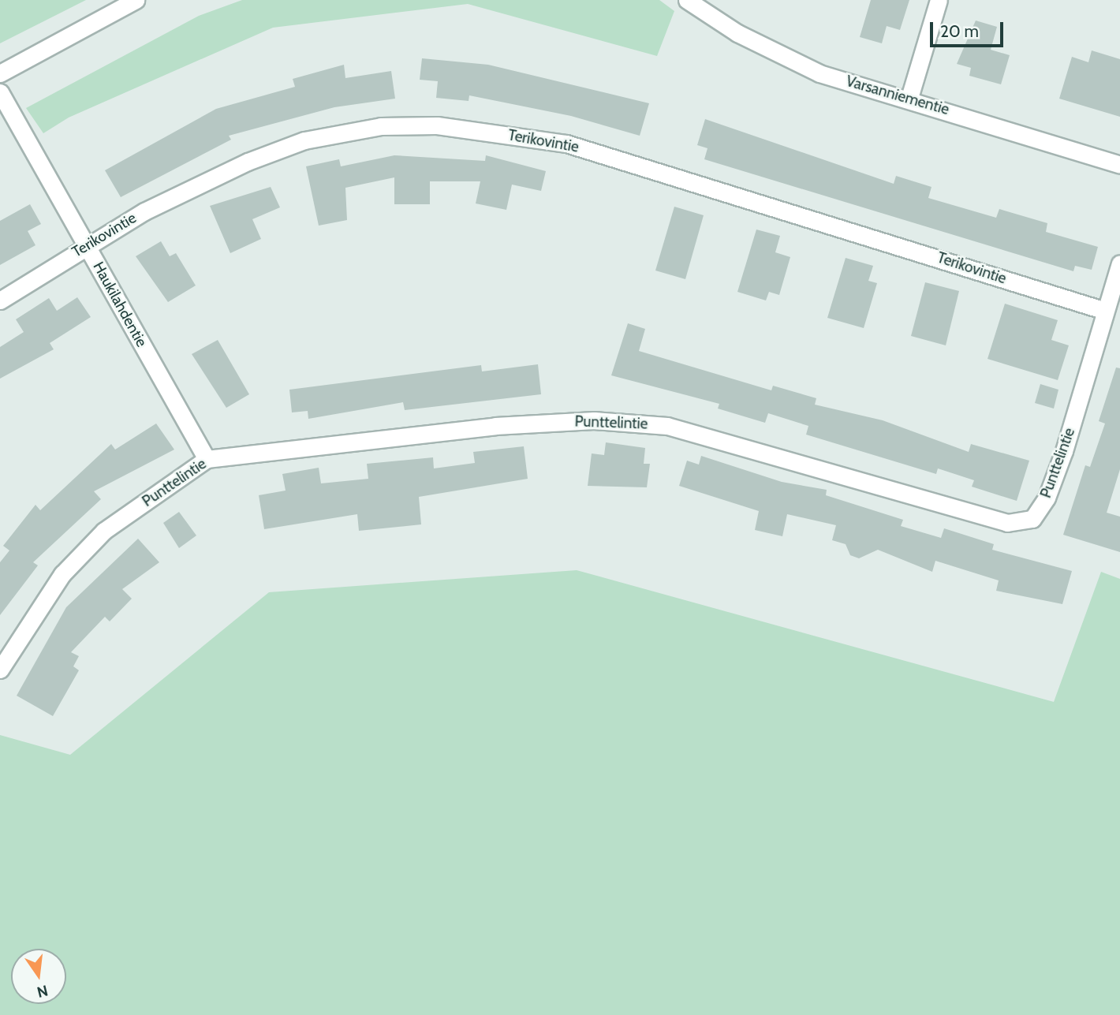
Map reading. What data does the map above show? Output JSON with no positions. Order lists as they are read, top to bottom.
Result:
{
  "streets": {
    "street": [
      "Varsanniementie",
      "Terikovintie",
      "Haukilahdentie",
      "Punttelintie"
    ]
  },
  "crossings": [
    ["Terikovintie", "Haukilahdentie"],
    ["Terikovintie", "Punttelintie"],
    ["Haukilahdentie", "Punttelintie"]
  ],
  "scale_bar": "20 m",
  "north": "bottom"
}
